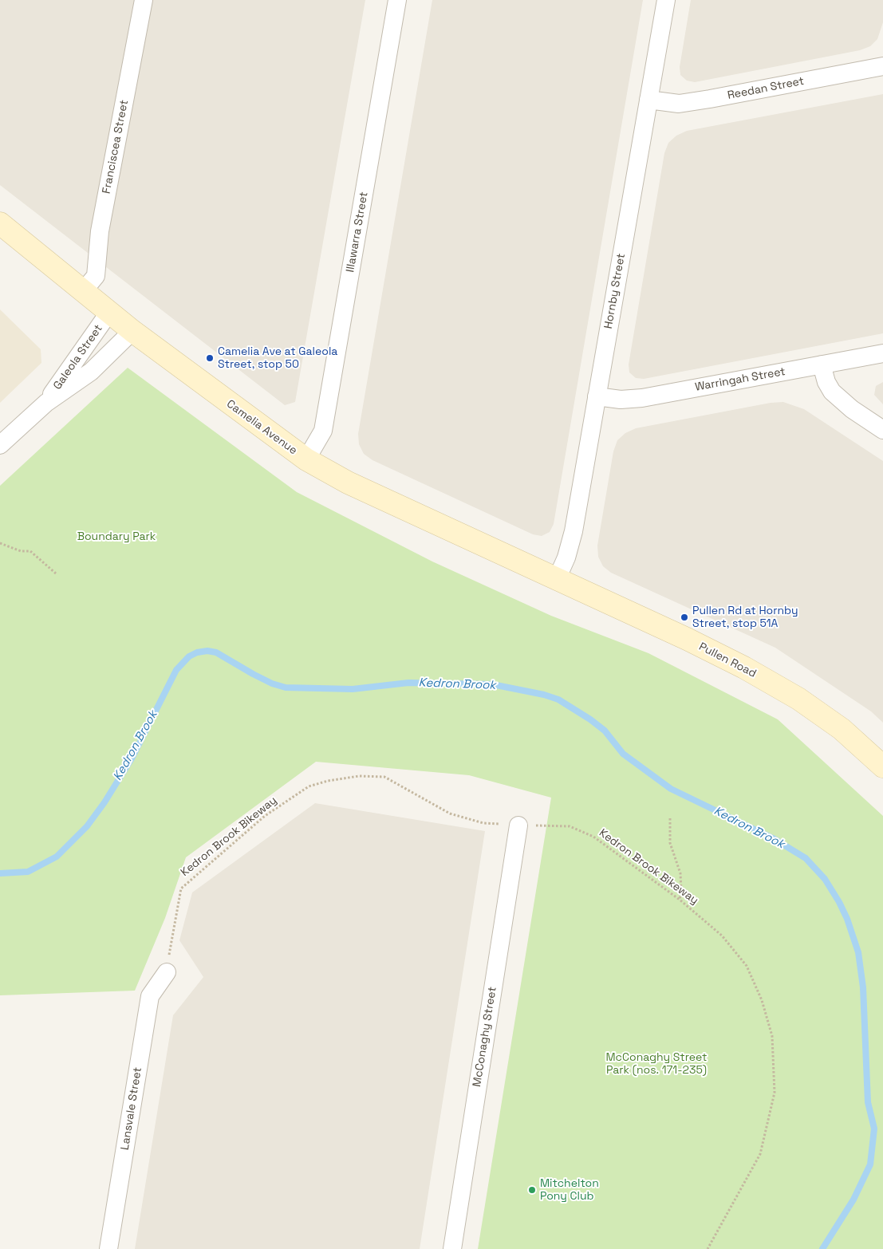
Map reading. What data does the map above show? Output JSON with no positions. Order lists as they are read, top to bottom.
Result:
{
  "streets": {
    "street": [
      "Reedan Street",
      "Franciscea Street",
      "Illawarra Street",
      "Hornby Street",
      "Galeola Street",
      "Warringah Street",
      "Camelia Avenue",
      "Pullen Road",
      "McConaghy Street",
      "Lansvale Street"
    ],
    "path": ["Kedron Brook Bikeway"]
  },
  "crossings": [
    ["Reedan Street", "Hornby Street"],
    ["Franciscea Street", "Camelia Avenue"],
    ["Illawarra Street", "Camelia Avenue"],
    ["Hornby Street", "Warringah Street"],
    ["Hornby Street", "Camelia Avenue"],
    ["Hornby Street", "Pullen Road"],
    ["Galeola Street", "Camelia Avenue"],
    ["Camelia Avenue", "Pullen Road"],
    ["Kedron Brook Bikeway", "McConaghy Street"],
    ["Kedron Brook Bikeway", "Lansvale Street"]
  ],
  "water": ["Kedron Brook"],
  "parks": ["Boundary Park", "McConaghy Street Park (nos. 171-235)"],
  "places": ["Camelia Ave at Galeola Street, stop 50", "Pullen Rd at Hornby Street, stop 51A", "Mitchelton Pony Club"]
}
